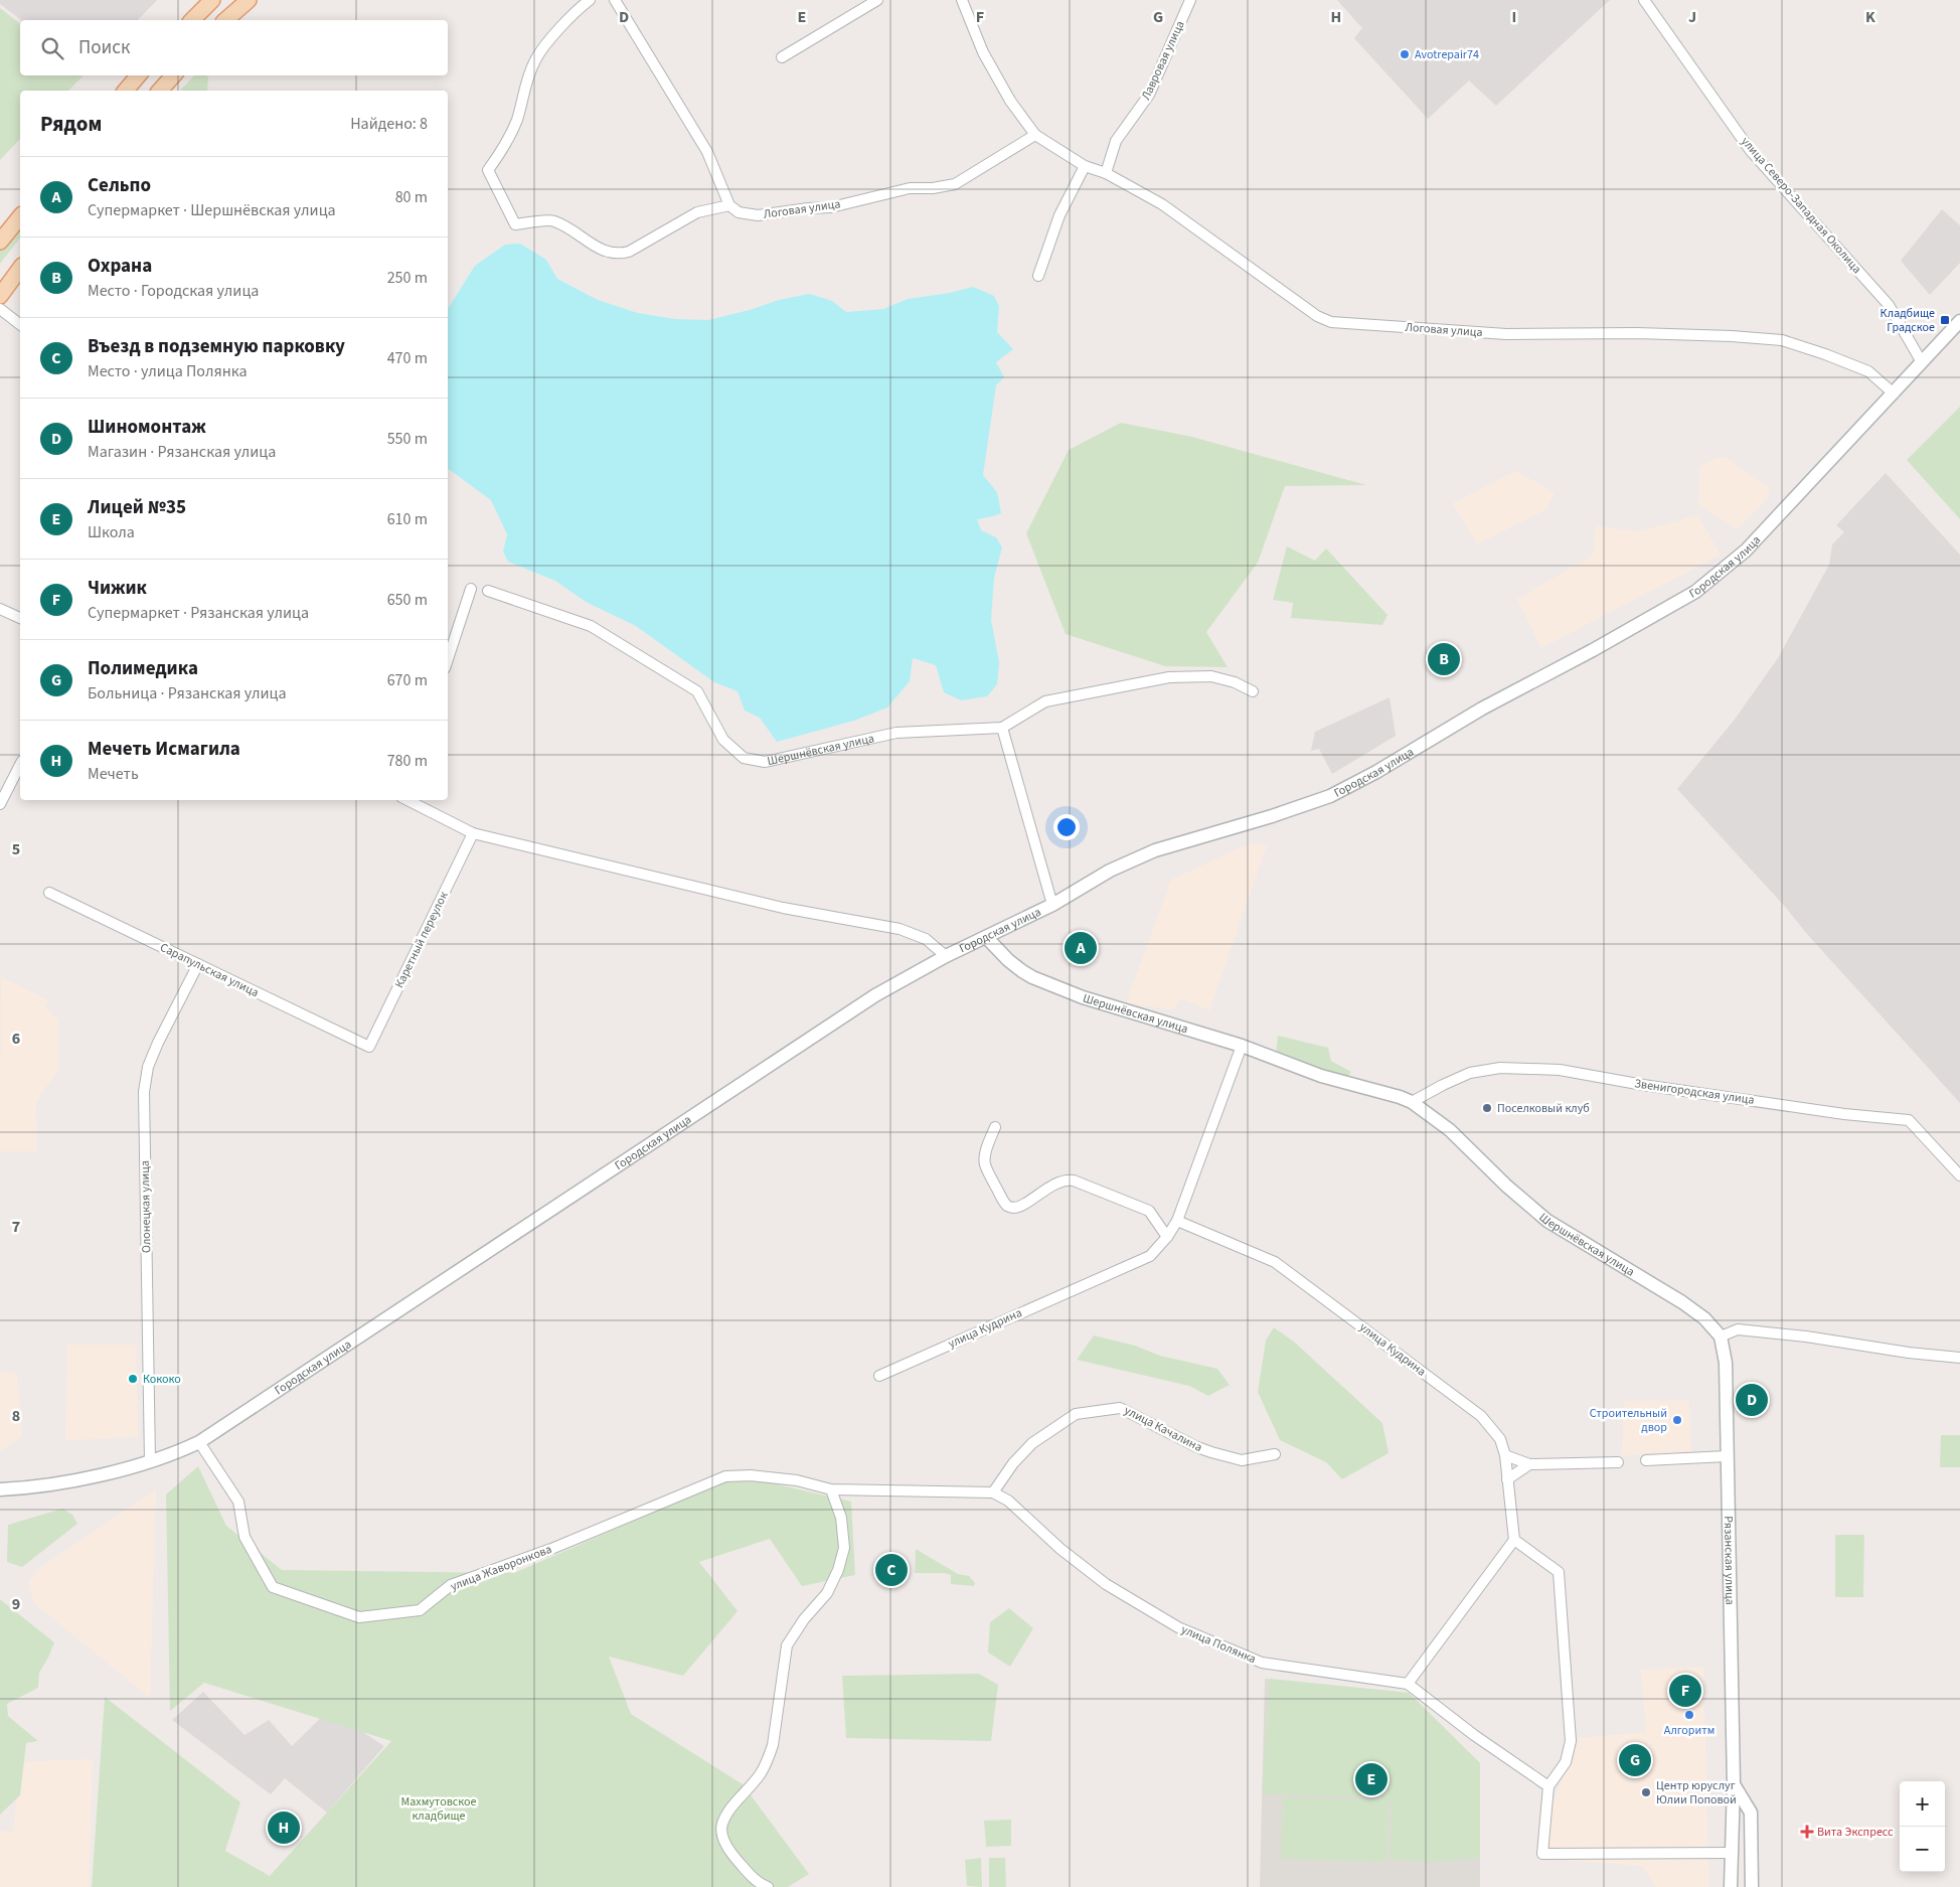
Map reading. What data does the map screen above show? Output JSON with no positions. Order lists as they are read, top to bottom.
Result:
{
  "streets": {
    "street": [
      "Лавровая улица",
      "улица Северо-Западная Околица",
      "Логовая улица",
      "Городская улица",
      "Шершнёвская улица",
      "Каретный переулок",
      "Сарапульская улица",
      "Звенигородская улица",
      "Олонецкая улица",
      "улица Кудрина",
      "улица Качалина",
      "Рязанская улица",
      "улица Жаворонкова",
      "улица Полянка"
    ]
  },
  "crossings": [
    ["Лавровая улица", "Логовая улица"],
    ["улица Северо-Западная Околица", "Городская улица"],
    ["Логовая улица", "Городская улица"],
    ["Городская улица", "Шершнёвская улица"],
    ["Городская улица", "Олонецкая улица"],
    ["Городская улица", "улица Жаворонкова"],
    ["Шершнёвская улица", "Звенигородская улица"],
    ["Шершнёвская улица", "Рязанская улица"],
    ["Каретный переулок", "Сарапульская улица"],
    ["Сарапульская улица", "Олонецкая улица"],
    ["улица Качалина", "улица Полянка"]
  ],
  "parks": ["Махмутовское кладбище"],
  "places": {
    "other": [
      "Avotrepair74",
      "Поселковый клуб",
      "Кококо",
      "Строительный двор",
      "Алгоритм",
      "Центр юруслуг Юлии Поповой"
    ],
    "transit": ["Кладбище Градское"],
    "health": ["Вита Экспресс"]
  },
  "page": {
    "search": "Поиск",
    "heading": ["Рядом", "Найдено: 8"],
    "list": [
      {
        "mark": "A",
        "name": "Сельпо",
        "note": "Супермаркет · Шершнёвская улица",
        "value": "80 m"
      },
      {
        "mark": "B",
        "name": "Охрана",
        "note": "Место · Городская улица",
        "value": "250 m"
      },
      {
        "mark": "C",
        "name": "Въезд в подземную парковку",
        "note": "Место · улица Полянка",
        "value": "470 m"
      },
      {
        "mark": "D",
        "name": "Шиномонтаж",
        "note": "Магазин · Рязанская улица",
        "value": "550 m"
      },
      {
        "mark": "E",
        "name": "Лицей №35",
        "note": "Школа",
        "value": "610 m"
      },
      {
        "mark": "F",
        "name": "Чижик",
        "note": "Супермаркет · Рязанская улица",
        "value": "650 m"
      },
      {
        "mark": "G",
        "name": "Полимедика",
        "note": "Больница · Рязанская улица",
        "value": "670 m"
      },
      {
        "mark": "H",
        "name": "Мечеть Исмагила",
        "note": "Мечеть",
        "value": "780 m"
      }
    ],
    "pins": [
      "B",
      "A",
      "D",
      "C",
      "F",
      "G",
      "E",
      "H"
    ],
    "map_buttons": ["+", "−"]
  },
  "grid": {
    "columns": [
      "D",
      "E",
      "F",
      "G",
      "H",
      "I",
      "J",
      "K"
    ],
    "rows": [
      "5",
      "6",
      "7",
      "8",
      "9"
    ]
  }
}
